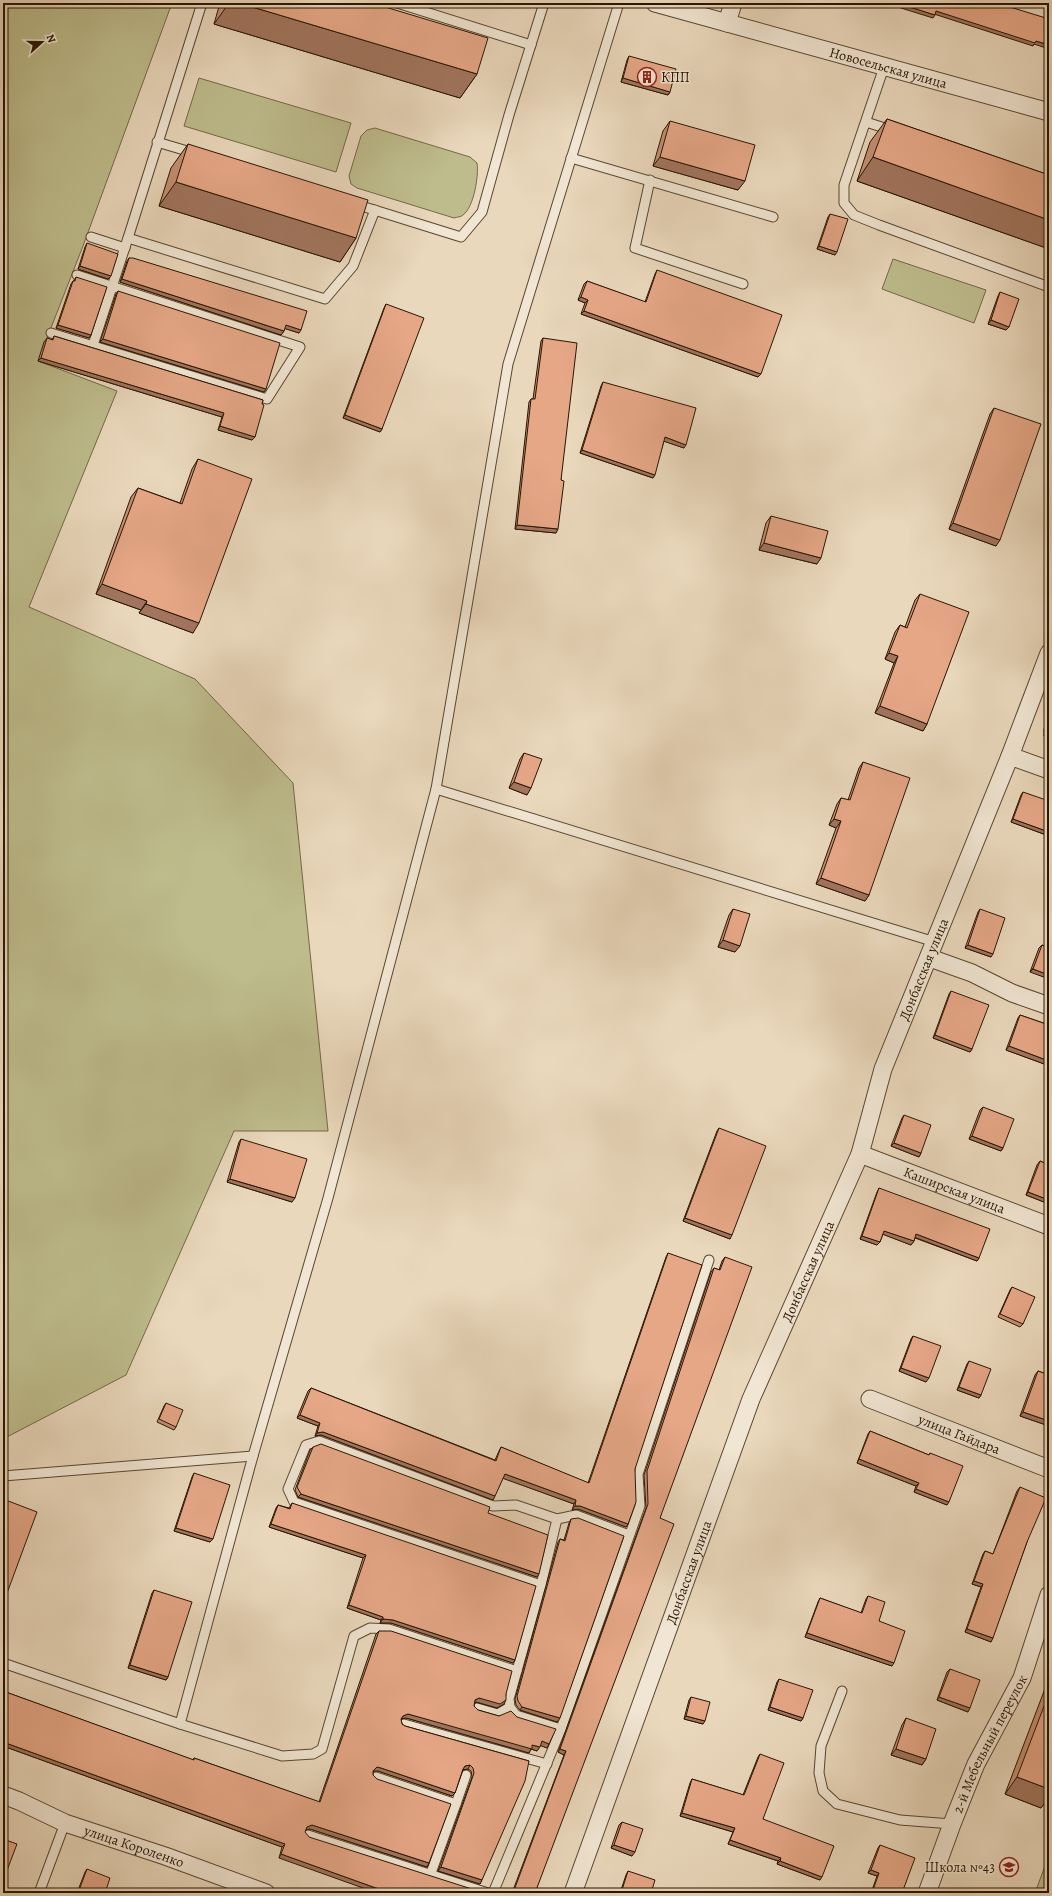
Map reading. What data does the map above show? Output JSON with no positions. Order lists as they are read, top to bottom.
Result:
{
  "streets": {
    "street": [
      "Новосельская улица",
      "Донбасская улица",
      "Каширская улица",
      "улица Гайдара",
      "2-й Мебельный переулок",
      "улица Короленко"
    ]
  },
  "crossings": [
    ["Донбасская улица", "Каширская улица"]
  ],
  "places": {
    "building": ["КПП"],
    "school or university": ["Школа №43"]
  },
  "north": "right"
}
